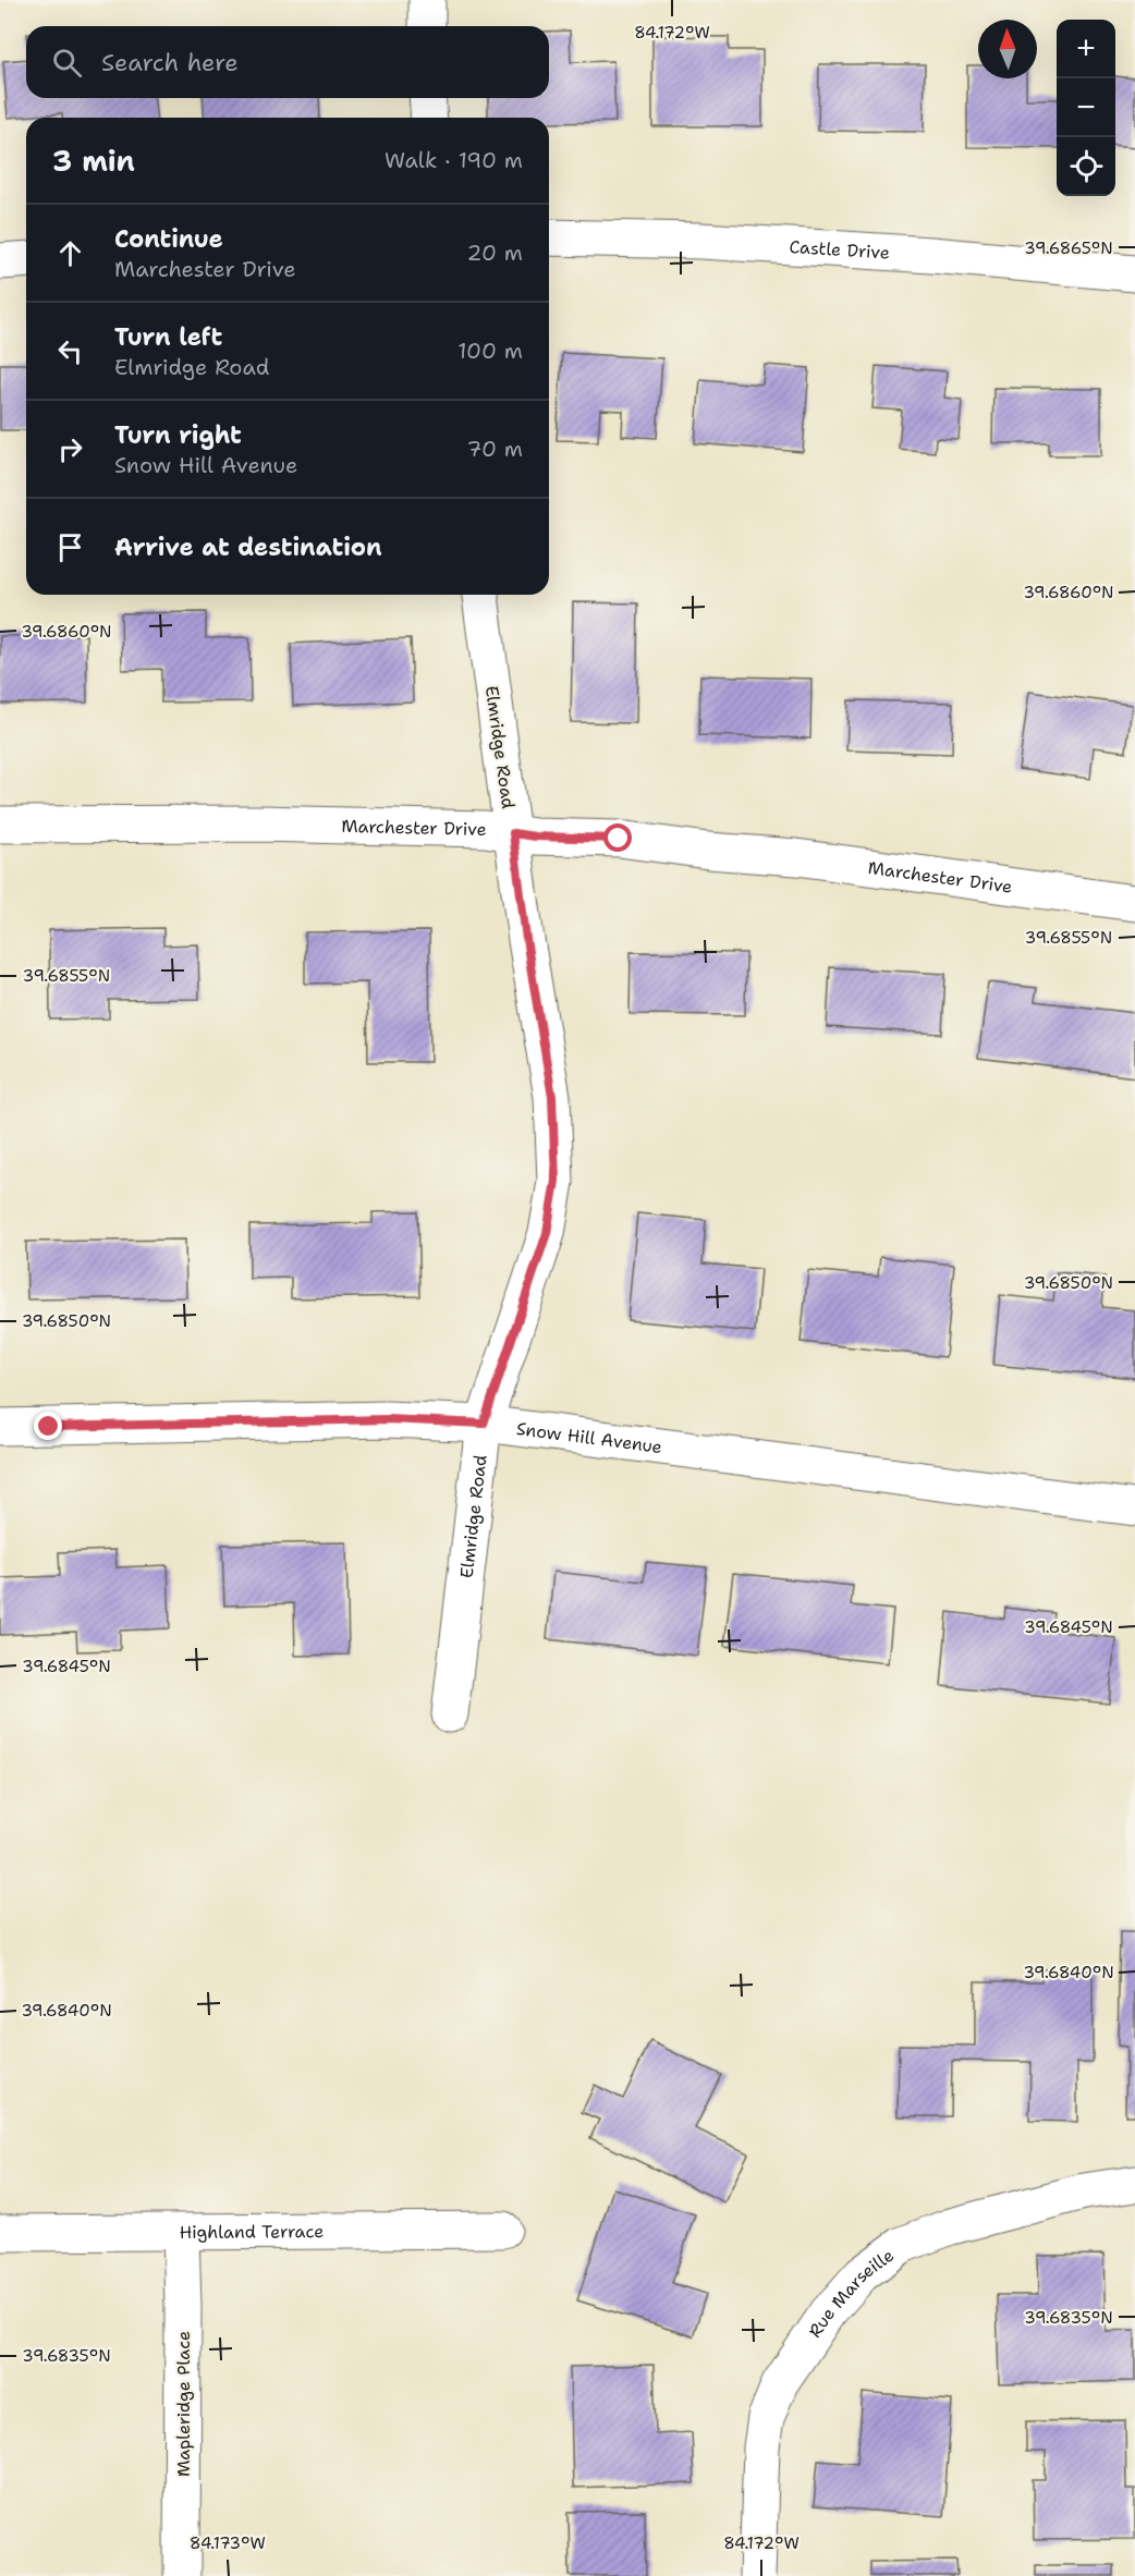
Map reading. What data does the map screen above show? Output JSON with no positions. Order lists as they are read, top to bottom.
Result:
{
  "streets": {
    "street": [
      "Castle Drive",
      "Elmridge Road",
      "Marchester Drive",
      "Snow Hill Avenue",
      "Highland Terrace",
      "Rue Marseille",
      "Mapleridge Place"
    ]
  },
  "crossings": [
    ["Elmridge Road", "Marchester Drive"],
    ["Elmridge Road", "Snow Hill Avenue"],
    ["Highland Terrace", "Mapleridge Place"]
  ],
  "north": "top",
  "page": {
    "map_buttons": ["+", "−"],
    "search": "Search here",
    "heading": ["3 min", "Walk · 190 m"],
    "list": [
      ["Continue", "Marchester Drive", "20 m"],
      ["Turn left", "Elmridge Road", "100 m"],
      ["Turn right", "Snow Hill Avenue", "70 m"],
      "Arrive at destination"
    ]
  },
  "coordinates": [
    "84.172°W",
    "39.6865°N",
    "39.6860°N",
    "39.6855°N",
    "39.6850°N",
    "39.6845°N",
    "39.6840°N",
    "39.6835°N",
    "84.173°W"
  ]
}
